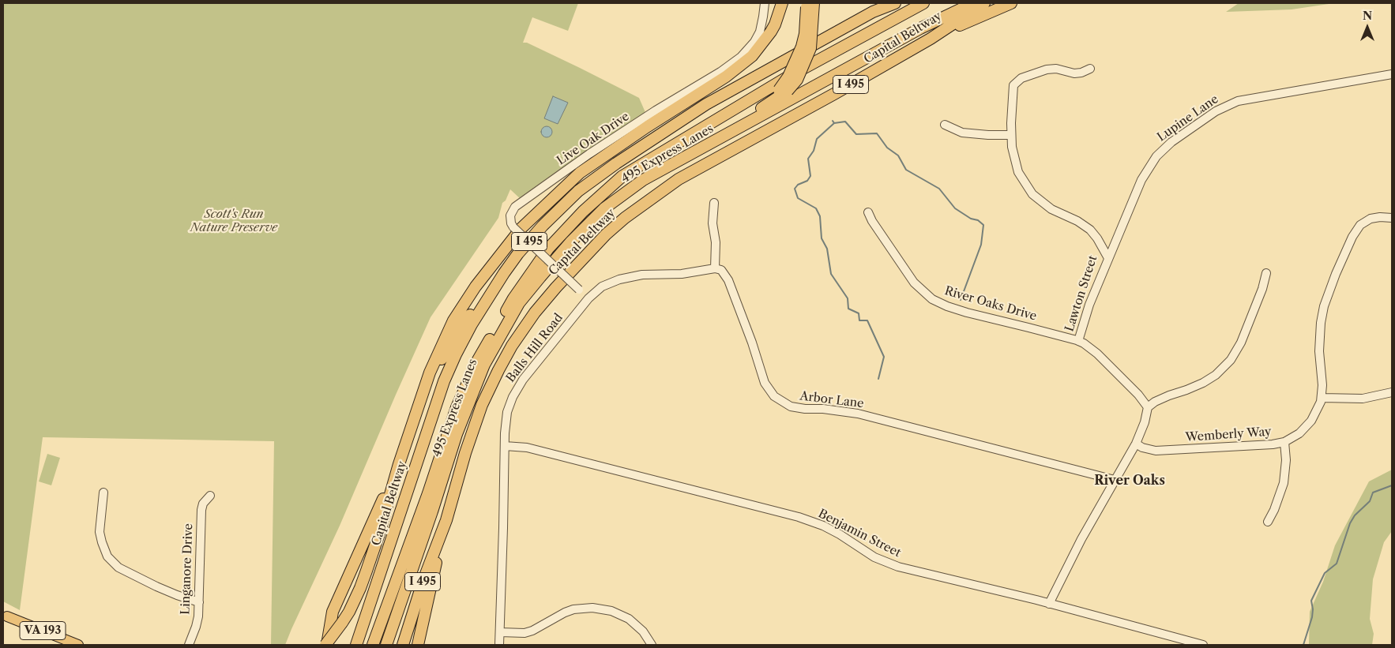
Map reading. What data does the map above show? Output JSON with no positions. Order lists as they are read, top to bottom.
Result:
{
  "streets": {
    "highway": ["Capital Beltway", "I 495", "495 Express Lanes"],
    "main road": ["VA 193"],
    "street": [
      "Lupine Lane",
      "Live Oak Drive",
      "Lawton Street",
      "River Oaks Drive",
      "Balls Hill Road",
      "Arbor Lane",
      "Wemberly Way",
      "Benjamin Street",
      "Linganore Drive"
    ]
  },
  "crossings": [
    ["Lupine Lane", "Lawton Street"],
    ["Live Oak Drive", "Balls Hill Road"],
    ["Lawton Street", "River Oaks Drive"],
    ["Balls Hill Road", "Arbor Lane"],
    ["Balls Hill Road", "Benjamin Street"]
  ],
  "districts": ["River Oaks"],
  "parks": ["Scott's Run Nature Preserve"],
  "north": "top"
}
